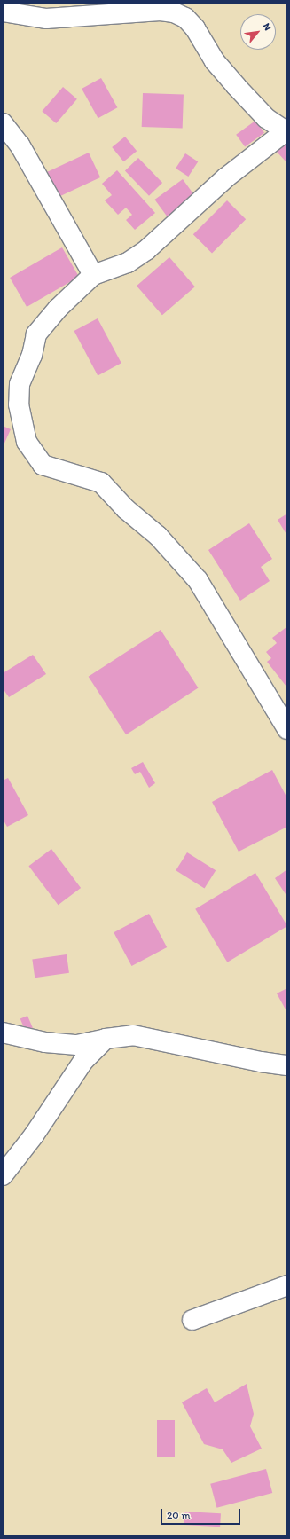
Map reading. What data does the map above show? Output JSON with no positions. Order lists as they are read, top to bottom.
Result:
{
  "scale_bar": "20 m",
  "north": "top right"
}
